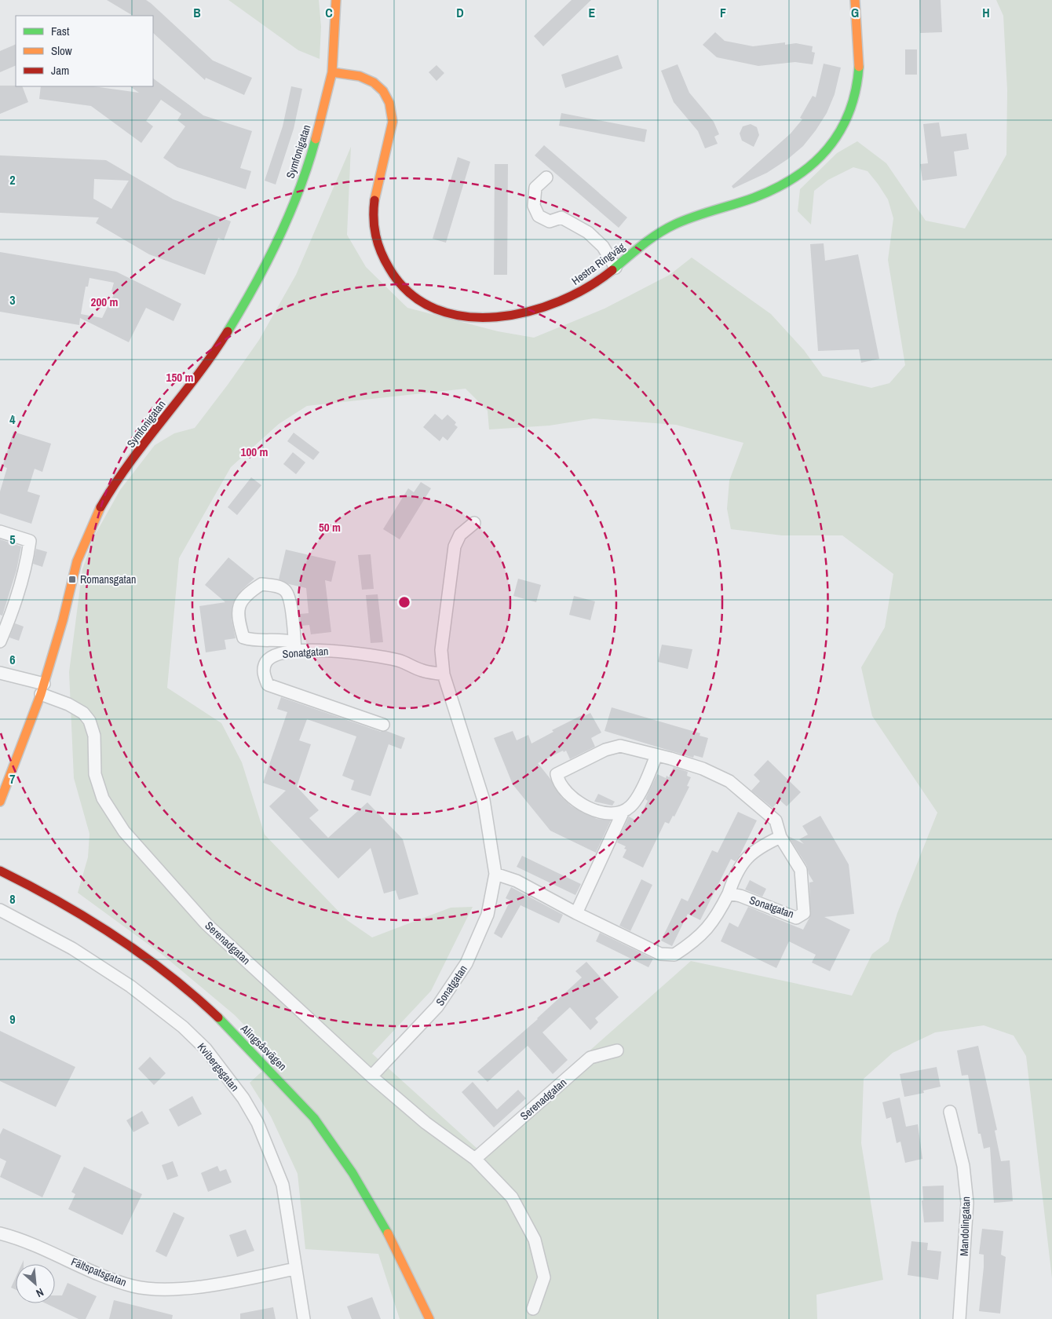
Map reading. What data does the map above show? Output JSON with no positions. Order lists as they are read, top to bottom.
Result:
{
  "streets": {
    "street": [
      "Symfonigatan",
      "Hestra Ringväg",
      "Sonatgatan",
      "Serenadgatan",
      "Alingsåsvägen",
      "Kvibergsgatan",
      "Mandolingatan",
      "Fältspatsgatan"
    ]
  },
  "crossings": [
    ["Symfonigatan", "Hestra Ringväg"],
    ["Symfonigatan", "Serenadgatan"],
    ["Sonatgatan", "Serenadgatan"],
    ["Kvibergsgatan", "Fältspatsgatan"]
  ],
  "places": {
    "transit": ["Romansgatan"]
  },
  "legend": ["Fast", "Slow", "Jam"],
  "north": "bottom right",
  "grid": {
    "columns": [
      "B",
      "C",
      "D",
      "E",
      "F",
      "G",
      "H"
    ],
    "rows": [
      "2",
      "3",
      "4",
      "5",
      "6",
      "7",
      "8",
      "9"
    ]
  },
  "rings": [
    "200 m",
    "150 m",
    "100 m",
    "50 m"
  ]
}
